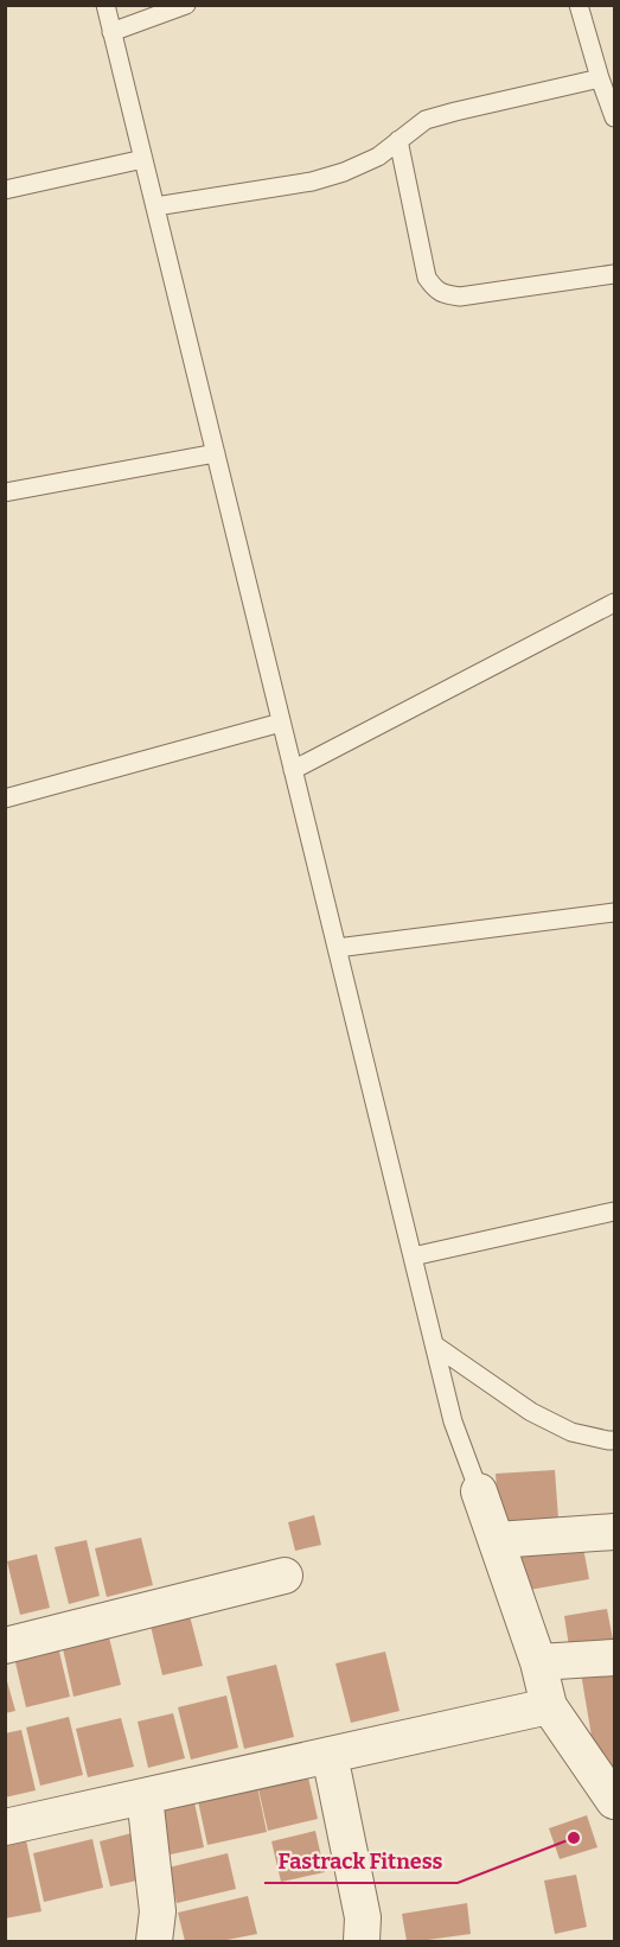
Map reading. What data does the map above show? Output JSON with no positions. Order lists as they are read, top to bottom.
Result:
{
  "places": ["Fastrack Fitness"]
}
